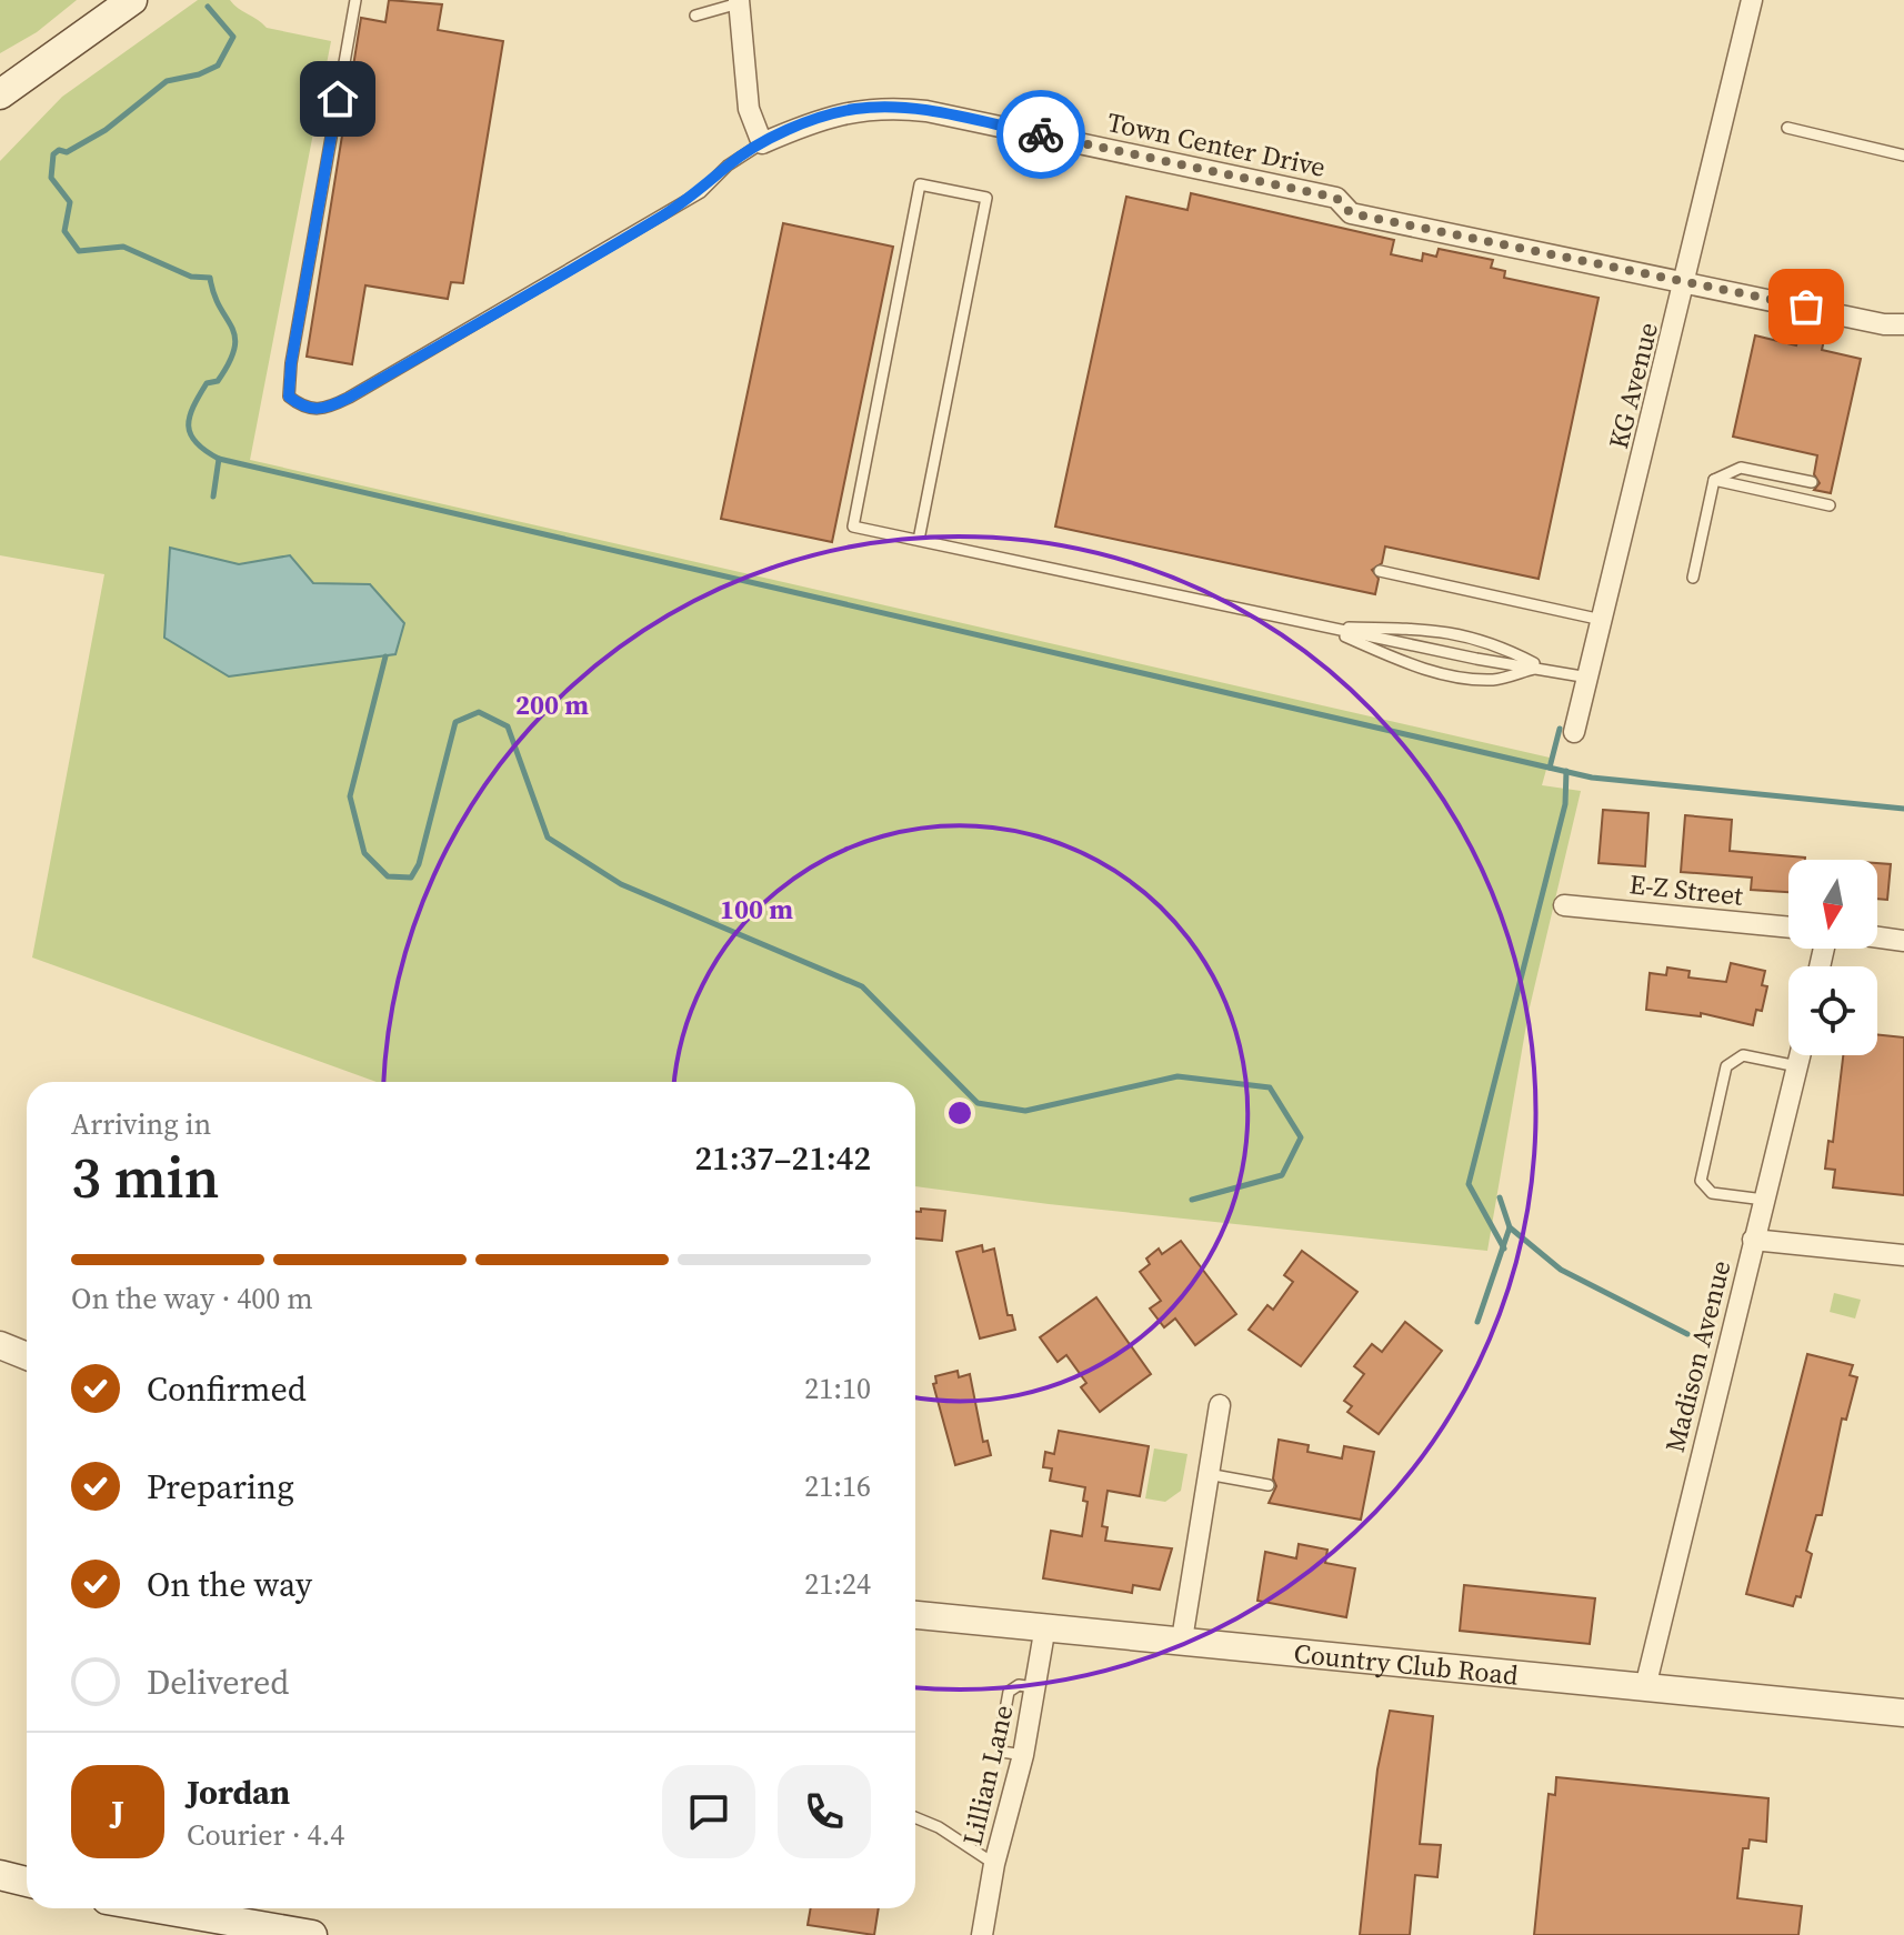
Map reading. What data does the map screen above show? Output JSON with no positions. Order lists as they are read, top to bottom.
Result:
{
  "streets": {
    "street": [
      "Town Center Drive",
      "KG Avenue",
      "E-Z Street",
      "Madison Avenue",
      "Country Club Road",
      "Lillian Lane"
    ]
  },
  "crossings": [
    ["Town Center Drive", "KG Avenue"],
    ["Madison Avenue", "Country Club Road"],
    ["Country Club Road", "Lillian Lane"]
  ],
  "north": "bottom",
  "page": {
    "heading": ["3 min", "Arriving in", "21:37–21:42"],
    "panel": ["Jordan", "Courier · 4.4"],
    "bar": "On the way · 400 m",
    "list": [
      ["Confirmed", "21:10"],
      ["Preparing", "21:16"],
      ["On the way", "21:24"],
      "Delivered"
    ],
    "round": "J"
  },
  "rings": ["200 m", "100 m"]
}
